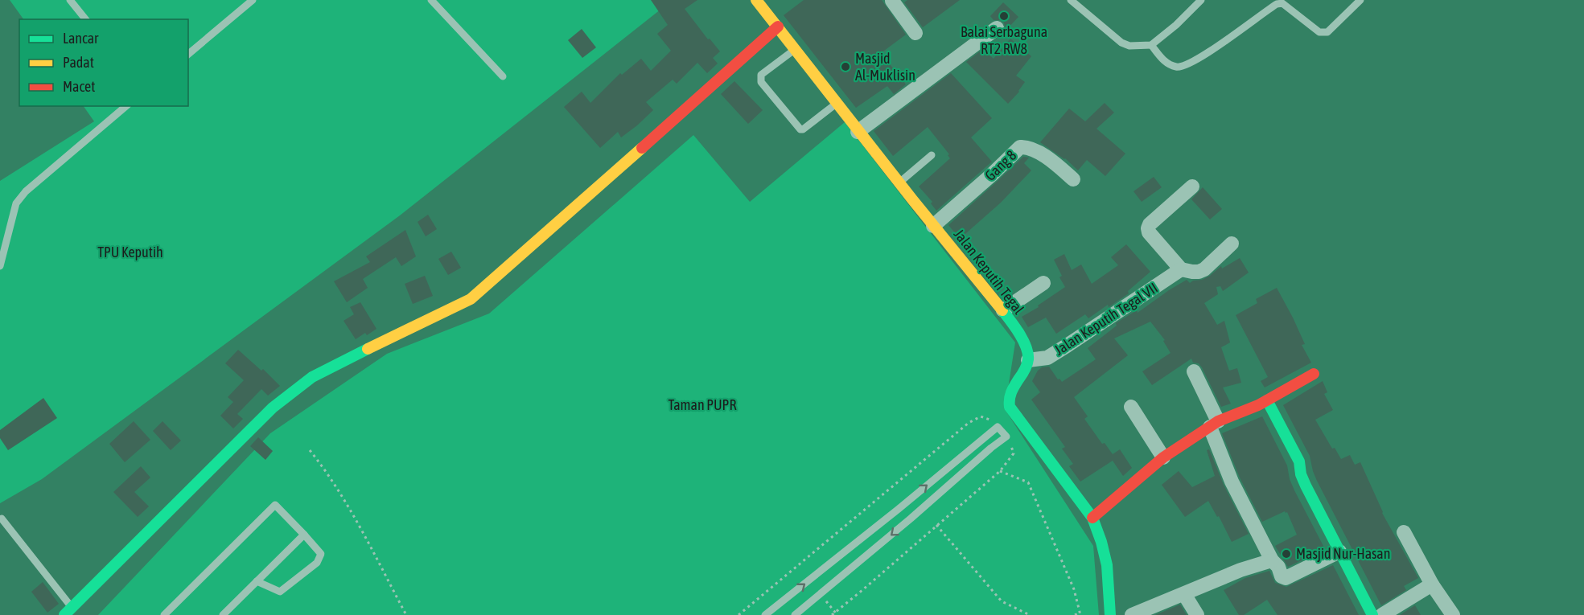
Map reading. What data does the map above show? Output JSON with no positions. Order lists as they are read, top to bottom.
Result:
{
  "streets": {
    "street": ["Gang 8", "Jalan Keputih Tegal", "Jalan Keputih Tegal VII"]
  },
  "crossings": [
    ["Gang 8", "Jalan Keputih Tegal"],
    ["Jalan Keputih Tegal", "Jalan Keputih Tegal VII"]
  ],
  "parks": ["TPU Keputih", "Taman PUPR"],
  "places": ["Balai Serbaguna RT2 RW8", "Masjid Al-Muklisin", "Masjid Nur-Hasan"],
  "legend": ["Lancar", "Padat", "Macet"]
}
